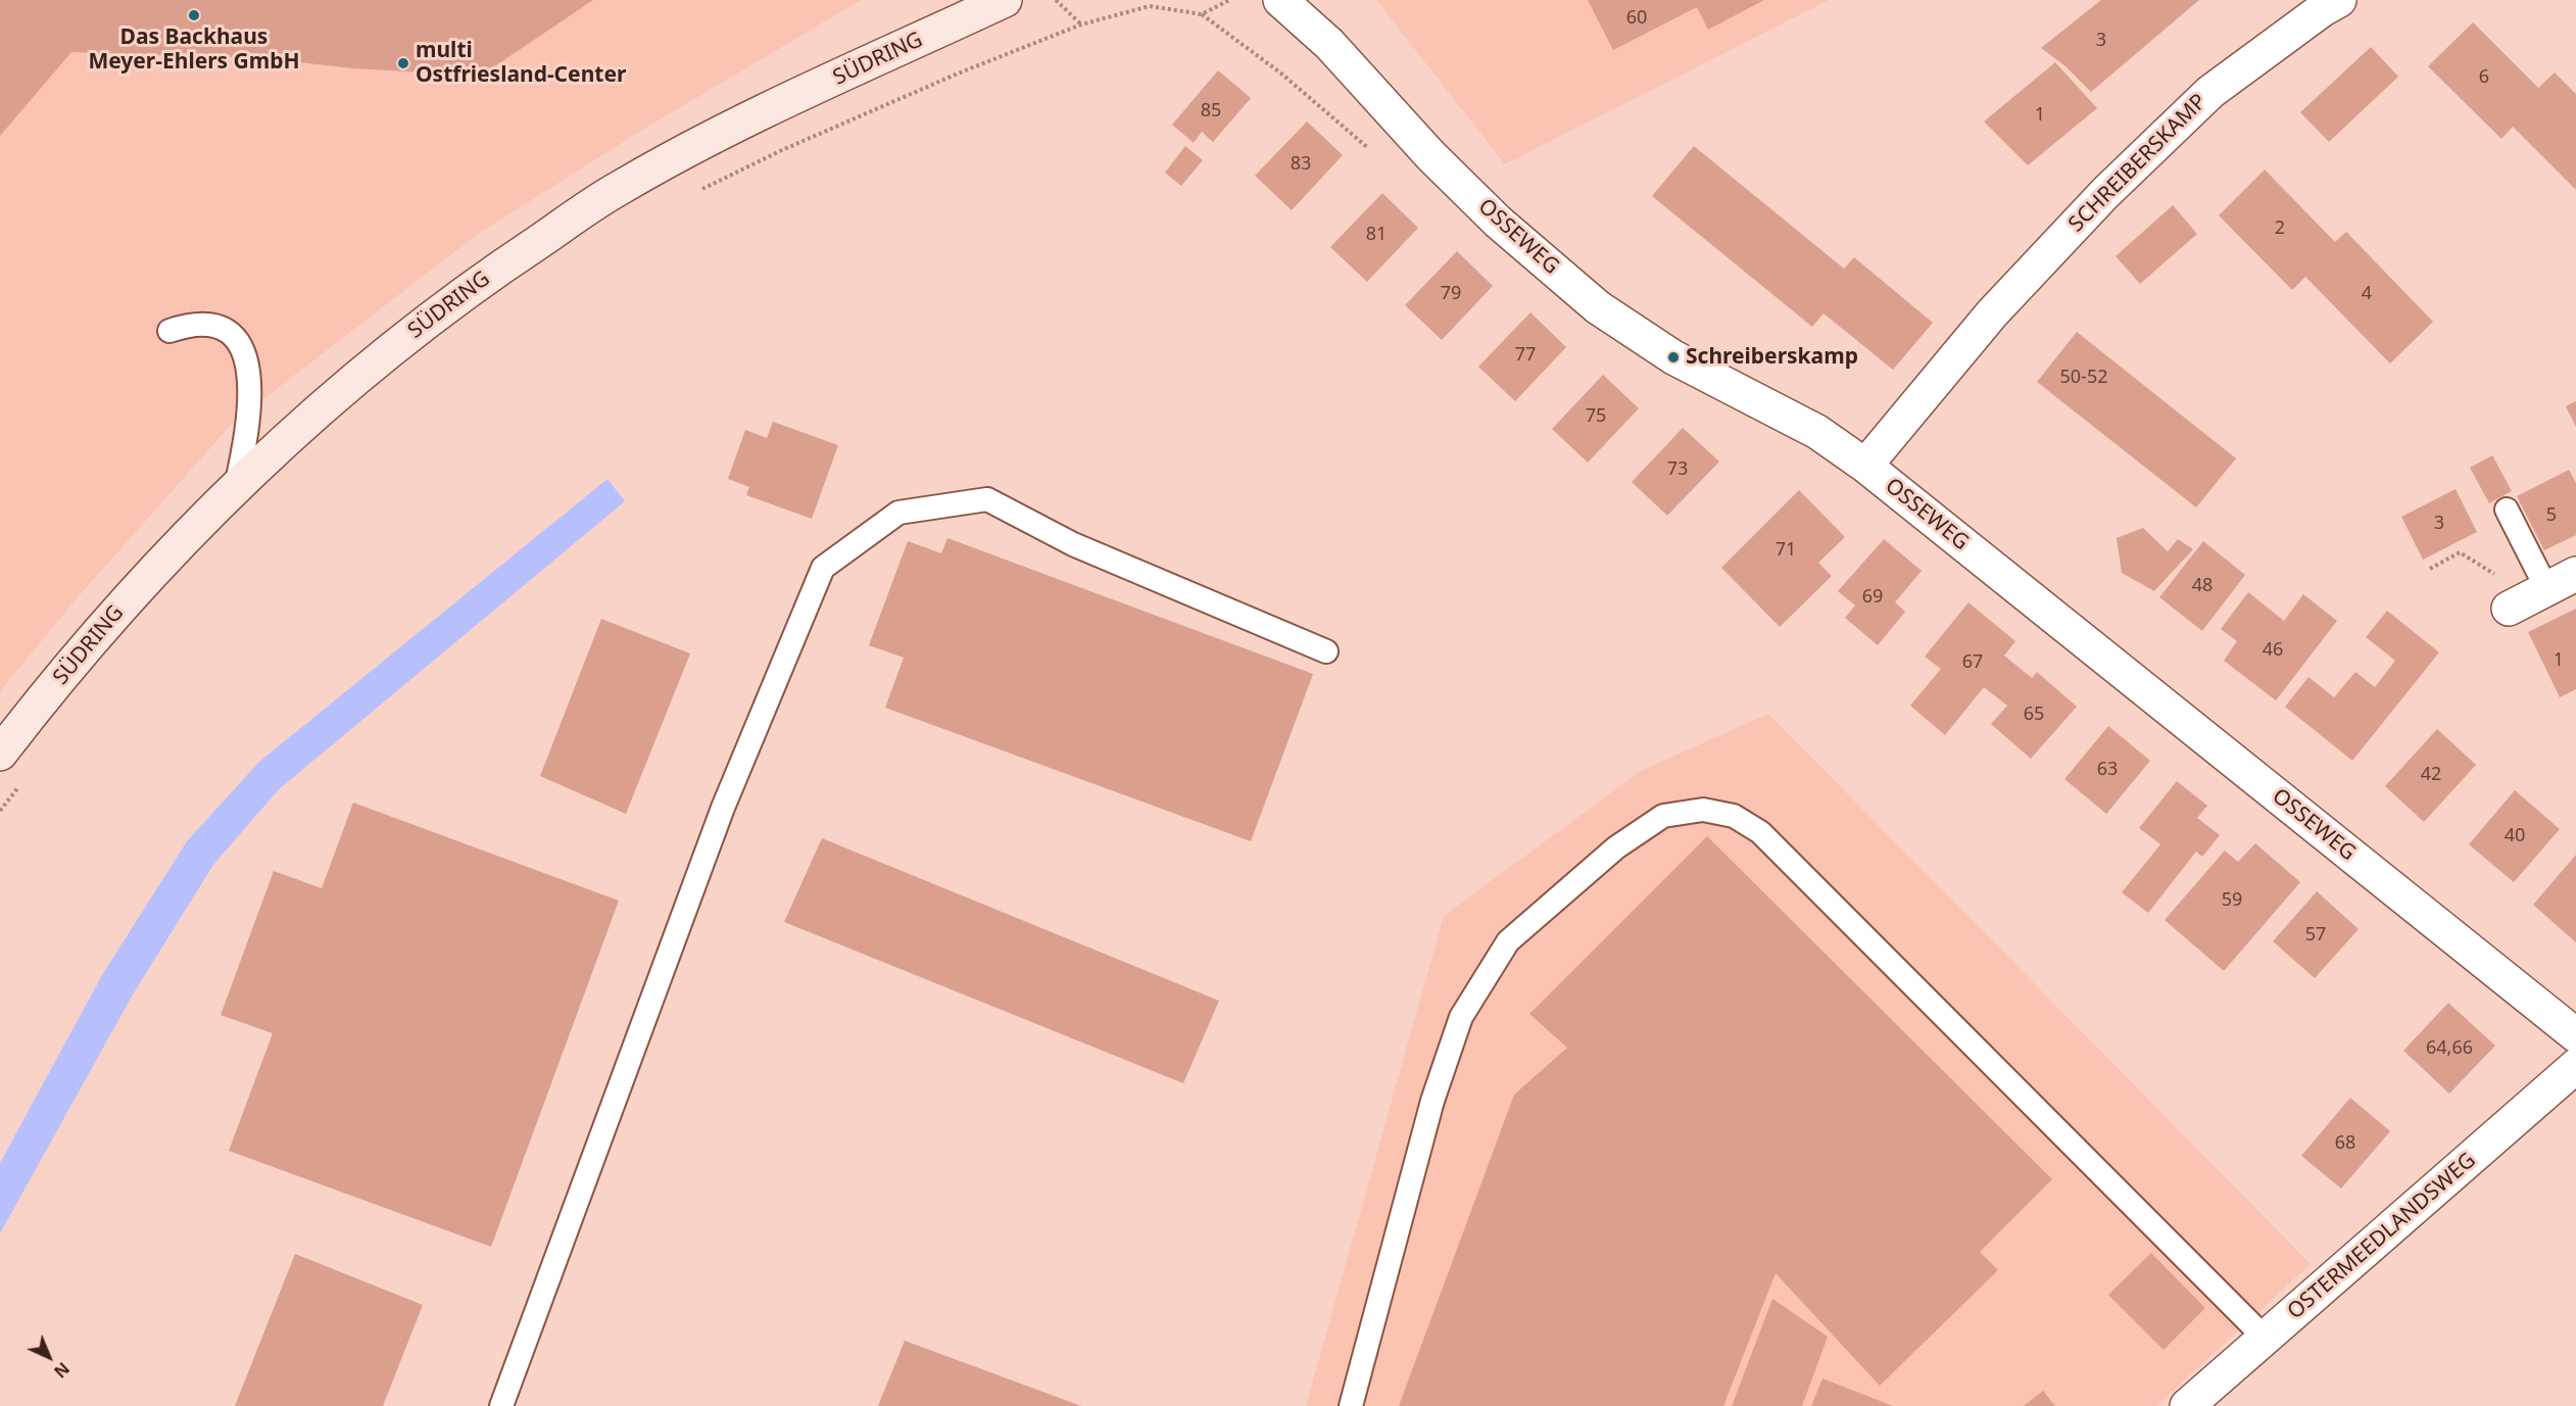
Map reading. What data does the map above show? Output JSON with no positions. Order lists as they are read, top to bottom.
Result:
{
  "streets": {
    "main road": ["SÜDRING"],
    "street": ["SCHREIBERSKAMP", "OSSEWEG", "OSTERMEEDLANDSWEG"]
  },
  "crossings": [
    ["SCHREIBERSKAMP", "OSSEWEG"]
  ],
  "places": ["Das Backhaus Meyer-Ehlers GmbH", "multi Ostfriesland-Center", "Schreiberskamp"],
  "house_numbers": [
    "60",
    "3",
    "6",
    "85",
    "1",
    "83",
    "2",
    "81",
    "79",
    "4",
    "77",
    "50-52",
    "75",
    "73",
    "5",
    "3",
    "71",
    "48",
    "69",
    "46",
    "1",
    "67",
    "65",
    "63",
    "42",
    "40",
    "59",
    "57",
    "64,66",
    "68"
  ],
  "north": "bottom right"
}
